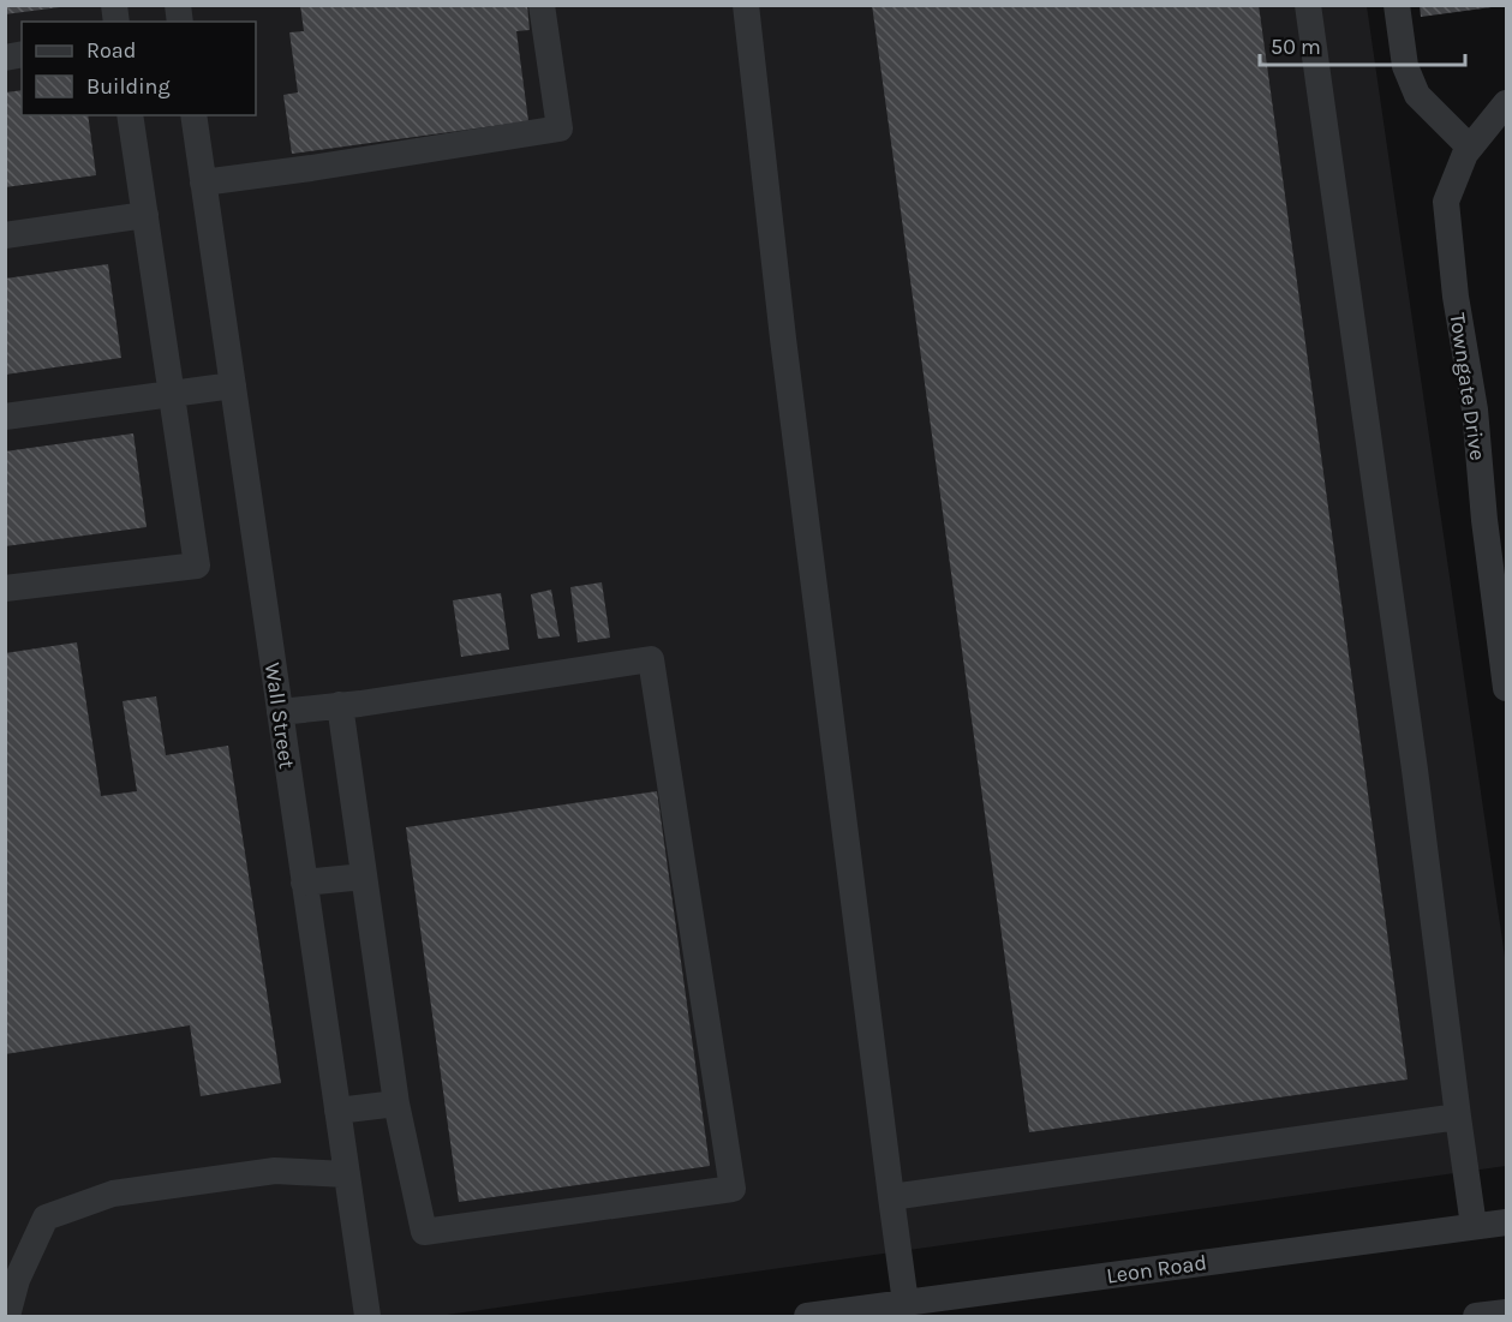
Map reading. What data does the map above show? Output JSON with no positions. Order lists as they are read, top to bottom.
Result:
{
  "streets": {
    "street": ["Towngate Drive", "Wall Street", "Leon Road"]
  },
  "legend": ["Road", "Building"],
  "scale_bar": "50 m"
}
